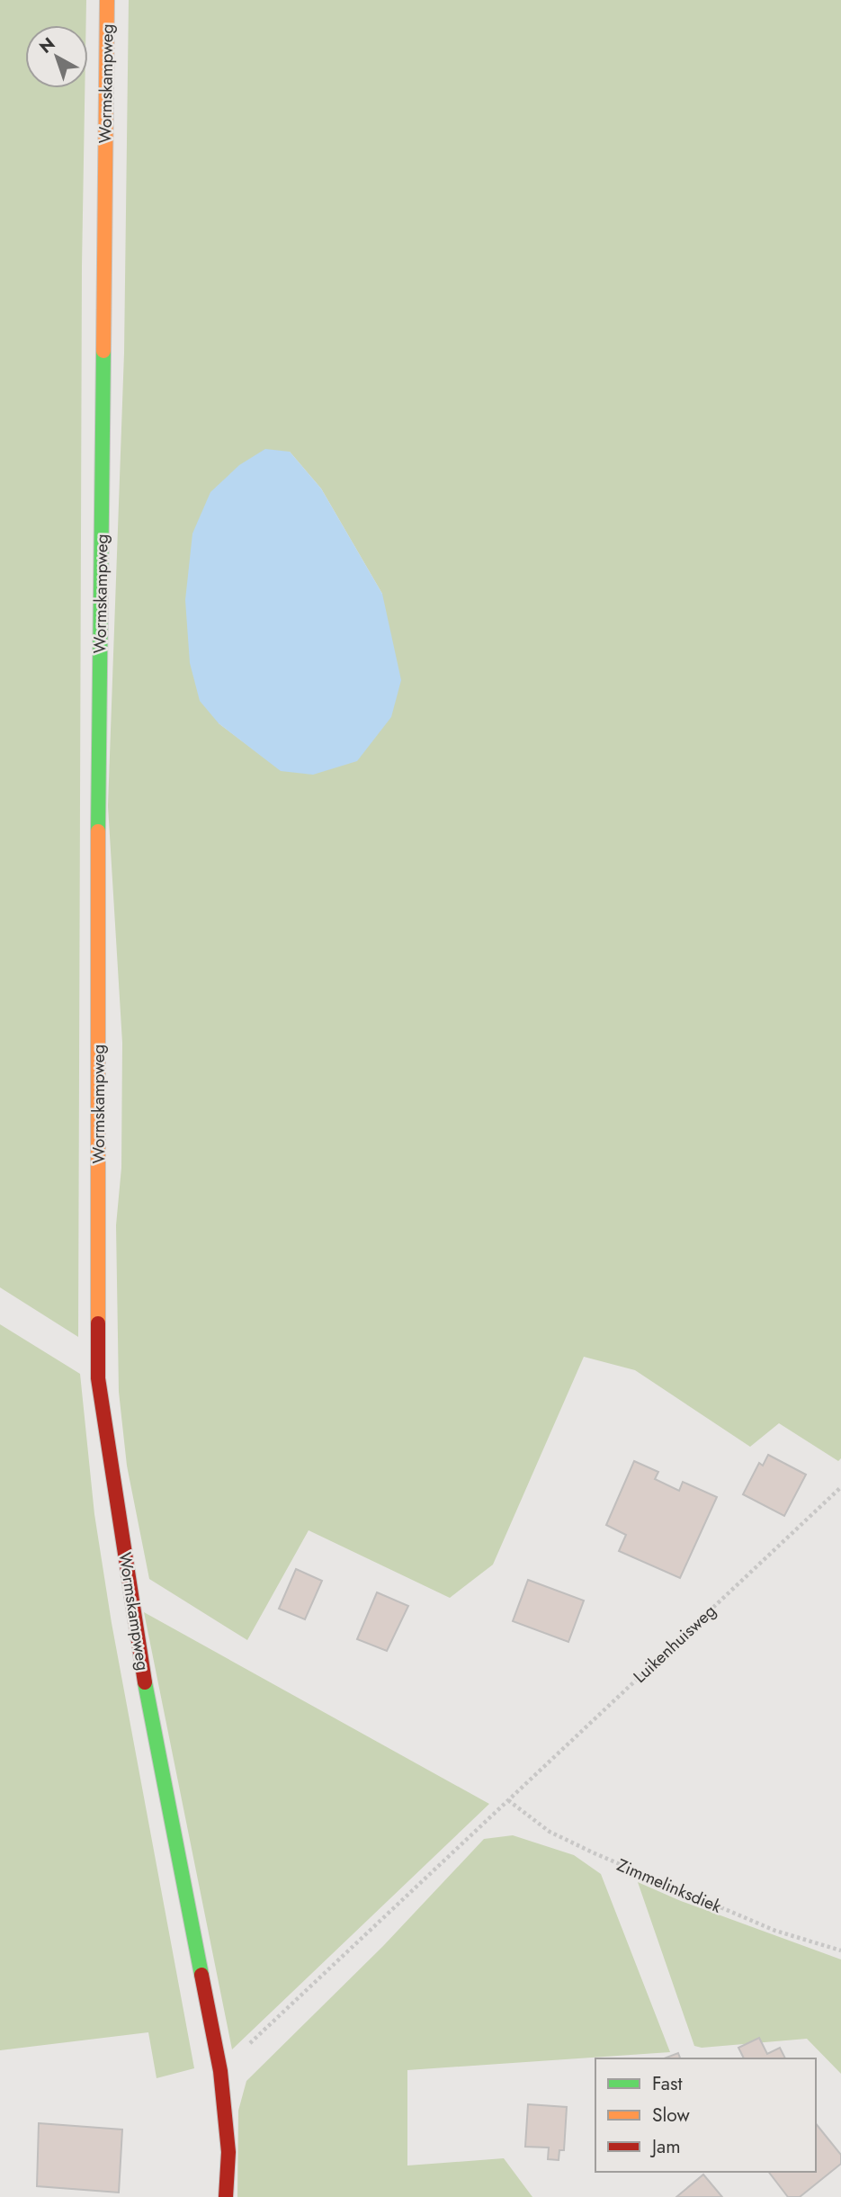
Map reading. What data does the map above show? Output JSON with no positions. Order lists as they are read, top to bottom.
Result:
{
  "streets": {
    "street": ["Wormskampweg"],
    "path": ["Luikenhuisweg", "Zimmelinksdiek"]
  },
  "crossings": [
    ["Wormskampweg", "Luikenhuisweg"],
    ["Luikenhuisweg", "Zimmelinksdiek"]
  ],
  "legend": ["Fast", "Slow", "Jam"],
  "north": "top left"
}
